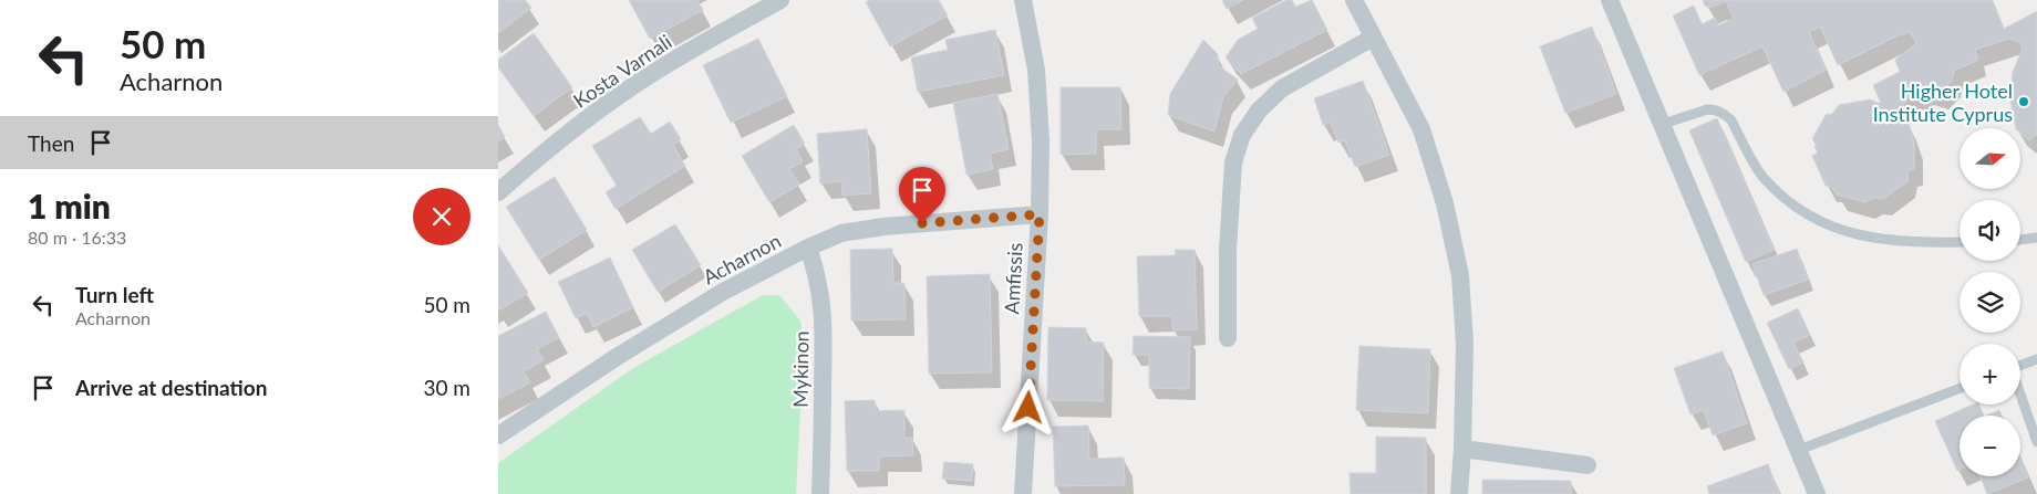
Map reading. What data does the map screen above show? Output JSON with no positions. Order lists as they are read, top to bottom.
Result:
{
  "streets": {
    "street": [
      "Kosta Varnali",
      "Acharnon",
      "Amfissis",
      "Mykinon"
    ]
  },
  "crossings": [
    ["Acharnon", "Amfissis"],
    ["Acharnon", "Mykinon"]
  ],
  "places": ["Higher Hotel Institute Cyprus"],
  "north": "right",
  "page": {
    "turn": ["50 m", "Acharnon"],
    "then": "Then",
    "map_buttons": ["+", "−"],
    "heading": ["1 min", "80 m · 16:33"],
    "list": [
      {
        "name": "Turn left",
        "note": "Acharnon",
        "value": "50 m"
      },
      {
        "name": "Arrive at destination",
        "value": "30 m"
      }
    ]
  }
}
